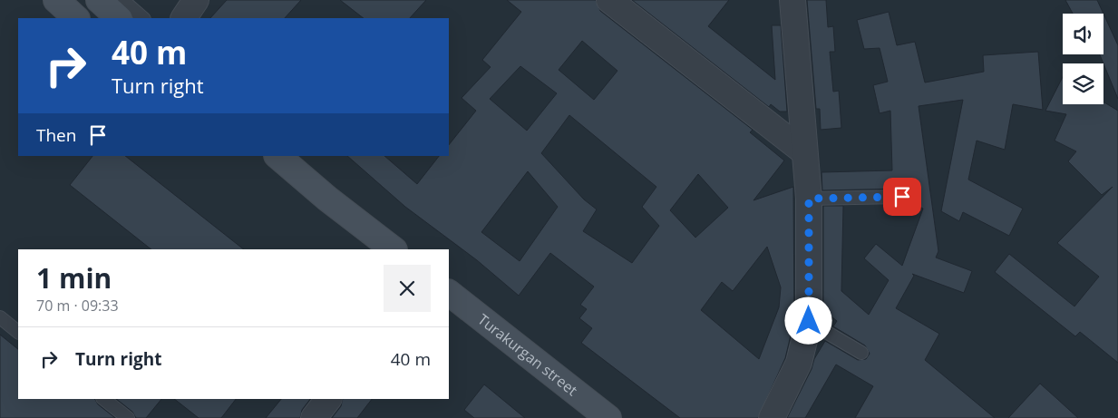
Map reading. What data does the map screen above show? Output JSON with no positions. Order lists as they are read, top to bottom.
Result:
{
  "streets": {
    "main road": ["Turakurgan street"]
  },
  "page": {
    "turn": ["40 m", "Turn right"],
    "then": "Then",
    "heading": ["1 min", "70 m · 09:33"],
    "list": [
      {
        "name": "Turn right",
        "value": "40 m"
      }
    ]
  }
}
